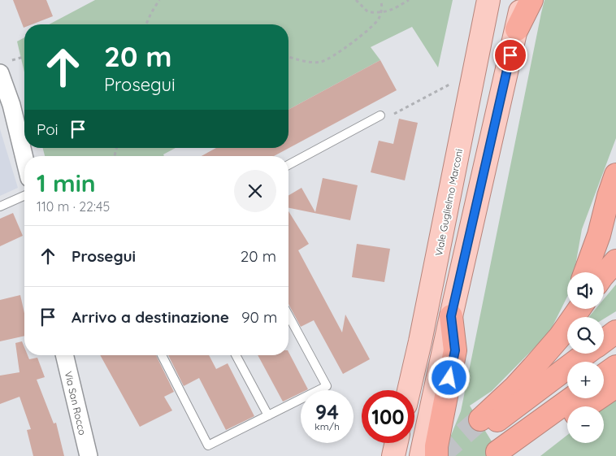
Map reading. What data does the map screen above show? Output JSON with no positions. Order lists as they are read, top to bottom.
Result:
{
  "streets": {
    "main road": ["Viale Guglielmo Marconi"],
    "street": ["Via San Rocco"]
  },
  "page": {
    "turn": ["20 m", "Prosegui"],
    "then": "Poi",
    "heading": ["1 min", "110 m · 22:45"],
    "list": [
      {
        "name": "Prosegui",
        "value": "20 m"
      },
      {
        "name": "Arrivo a destinazione",
        "value": "90 m"
      }
    ],
    "map_buttons": ["+", "−"],
    "speed": "94 km/h",
    "limit": "100"
  }
}
